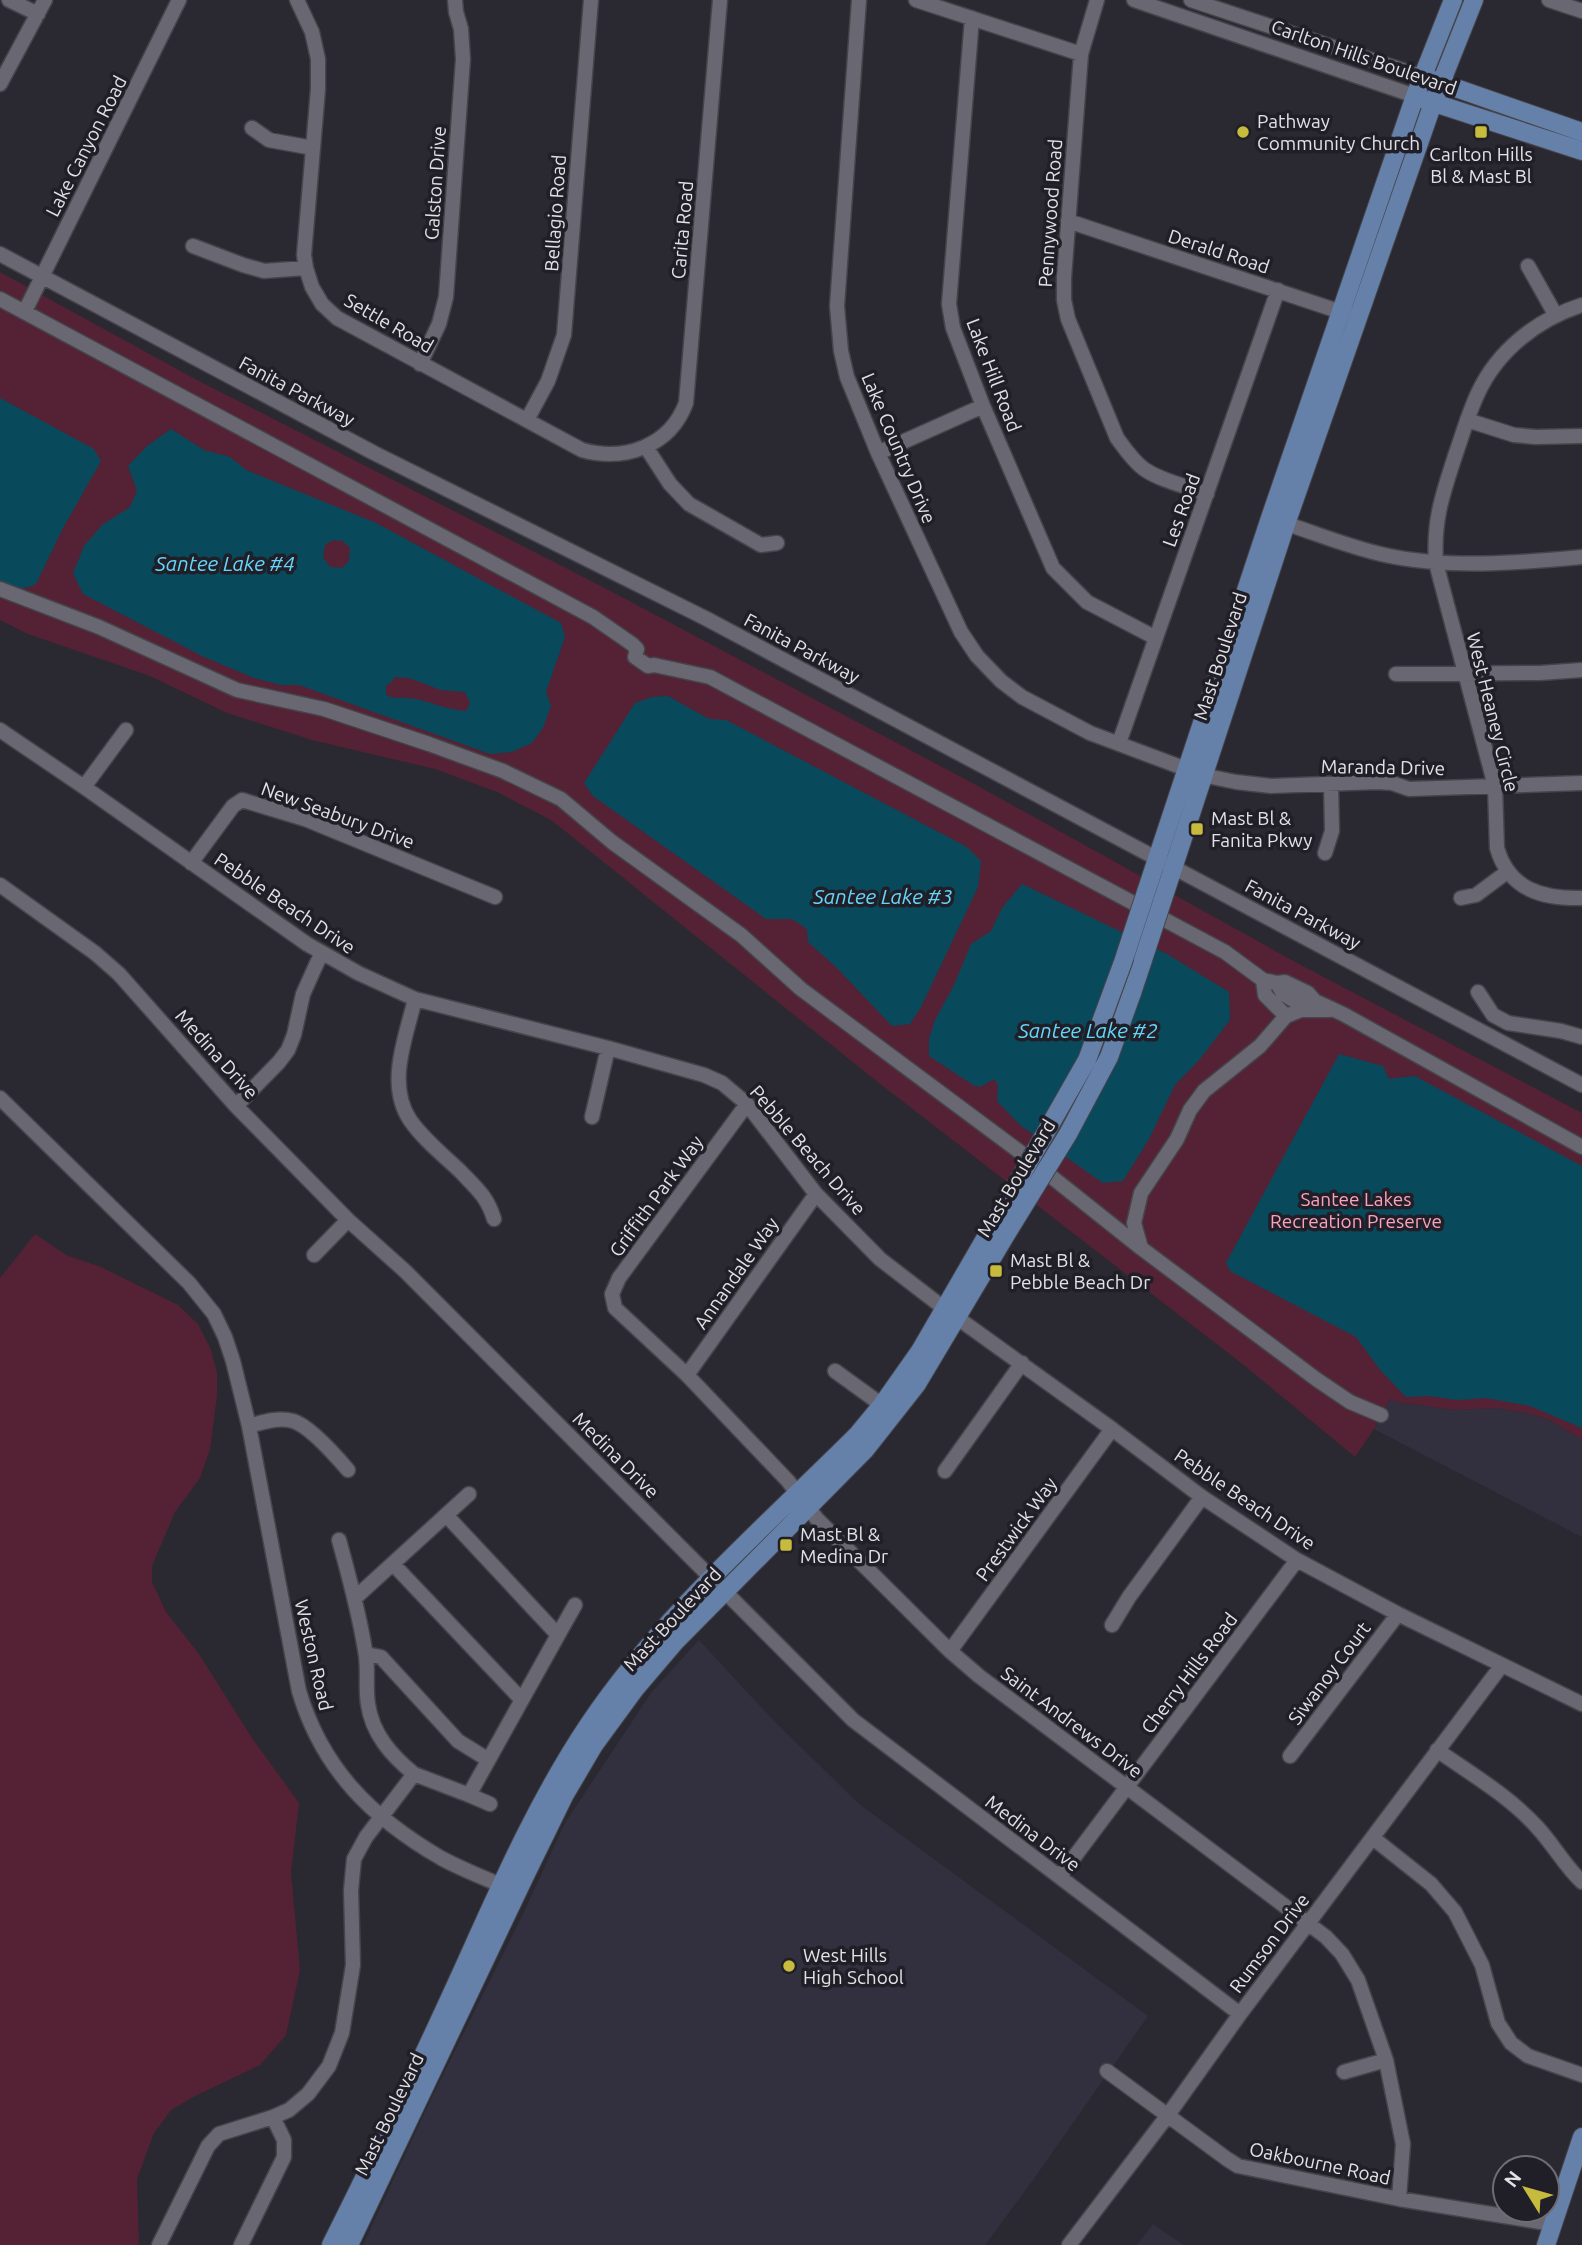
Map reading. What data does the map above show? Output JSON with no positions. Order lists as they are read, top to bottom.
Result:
{
  "streets": {
    "main road": ["Carlton Hills Boulevard", "Mast Boulevard"],
    "street": [
      "Lake Canyon Road",
      "Galston Drive",
      "Bellagio Road",
      "Pennywood Road",
      "Carita Road",
      "Derald Road",
      "Settle Road",
      "Lake Hill Road",
      "Fanita Parkway",
      "Lake Country Drive",
      "Les Road",
      "West Heaney Circle",
      "Maranda Drive",
      "New Seabury Drive",
      "Pebble Beach Drive",
      "Medina Drive",
      "Griffith Park Way",
      "Annandale Way",
      "Prestwick Way",
      "Weston Road",
      "Cherry Hills Road",
      "Siwanoy Court",
      "Saint Andrews Drive",
      "Rumson Drive",
      "Oakbourne Road"
    ]
  },
  "crossings": [
    ["Carlton Hills Boulevard", "Mast Boulevard"],
    ["Lake Canyon Road", "Fanita Parkway"],
    ["Galston Drive", "Settle Road"],
    ["Bellagio Road", "Settle Road"],
    ["Pennywood Road", "Derald Road"],
    ["Pennywood Road", "Les Road"],
    ["Carita Road", "Settle Road"],
    ["Derald Road", "Les Road"],
    ["Derald Road", "Mast Boulevard"],
    ["Lake Hill Road", "Les Road"],
    ["Fanita Parkway", "Mast Boulevard"],
    ["Lake Country Drive", "Les Road"],
    ["Lake Country Drive", "Mast Boulevard"],
    ["Lake Country Drive", "Maranda Drive"],
    ["Mast Boulevard", "Maranda Drive"],
    ["Mast Boulevard", "Pebble Beach Drive"],
    ["Mast Boulevard", "Medina Drive"],
    ["Mast Boulevard", "Weston Road"],
    ["Mast Boulevard", "Saint Andrews Drive"],
    ["West Heaney Circle", "Maranda Drive"],
    ["New Seabury Drive", "Pebble Beach Drive"],
    ["Pebble Beach Drive", "Griffith Park Way"],
    ["Pebble Beach Drive", "Annandale Way"],
    ["Pebble Beach Drive", "Prestwick Way"],
    ["Pebble Beach Drive", "Cherry Hills Road"],
    ["Pebble Beach Drive", "Siwanoy Court"],
    ["Pebble Beach Drive", "Rumson Drive"],
    ["Medina Drive", "Cherry Hills Road"],
    ["Medina Drive", "Rumson Drive"],
    ["Griffith Park Way", "Saint Andrews Drive"],
    ["Annandale Way", "Saint Andrews Drive"],
    ["Prestwick Way", "Saint Andrews Drive"],
    ["Cherry Hills Road", "Saint Andrews Drive"],
    ["Saint Andrews Drive", "Rumson Drive"],
    ["Saint Andrews Drive", "Oakbourne Road"],
    ["Rumson Drive", "Oakbourne Road"]
  ],
  "water": ["Santee Lake #4", "Santee Lake #3", "Santee Lake #2"],
  "parks": ["Santee Lakes Recreation Preserve"],
  "places": {
    "other": ["Pathway Community Church", "West Hills High School"],
    "transit": [
      "Carlton Hills Bl & Mast Bl",
      "Mast Bl & Fanita Pkwy",
      "Mast Bl & Pebble Beach Dr",
      "Mast Bl & Medina Dr"
    ]
  },
  "north": "top left"
}
